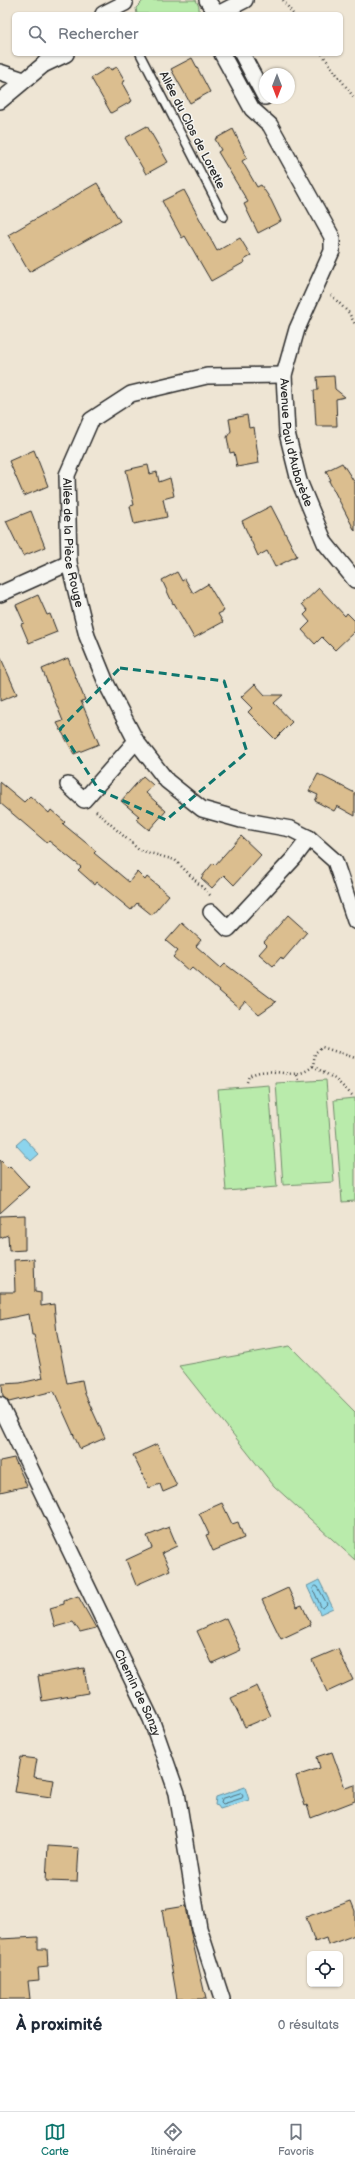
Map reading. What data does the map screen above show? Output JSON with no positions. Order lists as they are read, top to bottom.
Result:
{
  "streets": {
    "street": ["Avenue Paul d'Aubarède", "Allée de la Pièce Rouge", "Chemin de Sanzy"],
    "lane": ["Allée du Clos de Lorette"]
  },
  "crossings": [
    ["Avenue Paul d'Aubarède", "Allée de la Pièce Rouge"]
  ],
  "north": "bottom",
  "page": {
    "search": "Rechercher",
    "heading": ["À proximité", "0 résultats"],
    "nav": ["Carte", "Itinéraire", "Favoris"]
  }
}
